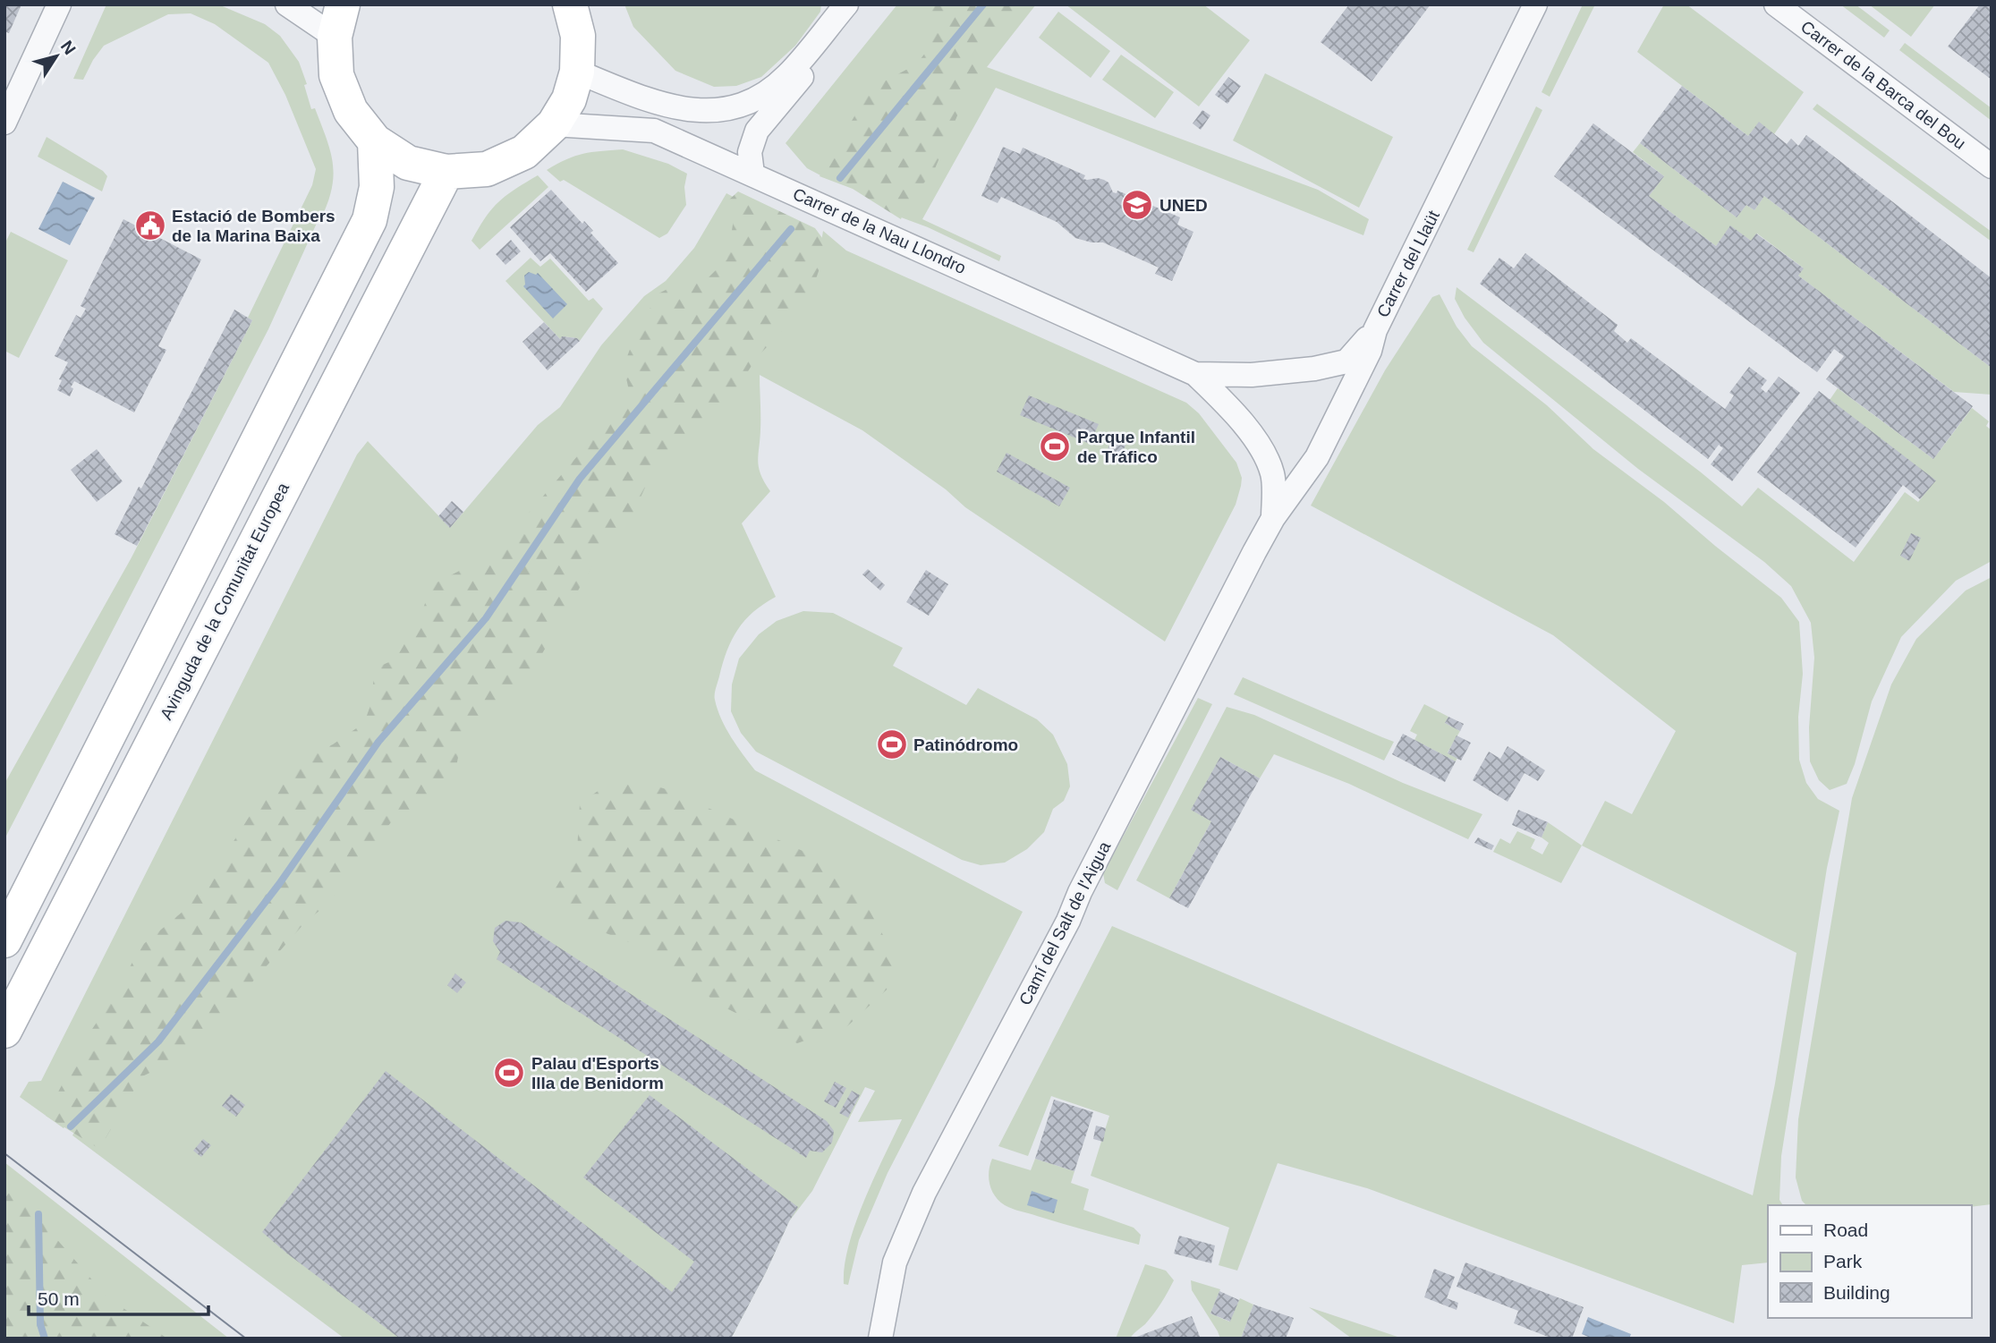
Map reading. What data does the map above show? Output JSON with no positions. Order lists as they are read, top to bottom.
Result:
{
  "streets": {
    "main road": ["Avinguda de la Comunitat Europea"],
    "street": [
      "Carrer de la Barca del Bou",
      "Carrer de la Nau Llondro",
      "Carrer del Llaüt",
      "Camí del Salt de l'Aigua"
    ]
  },
  "crossings": [
    ["Carrer de la Nau Llondro", "Carrer del Llaüt"],
    ["Carrer de la Nau Llondro", "Camí del Salt de l'Aigua"],
    ["Carrer del Llaüt", "Camí del Salt de l'Aigua"]
  ],
  "places": {
    "school or university": ["UNED"],
    "public building": ["Estació de Bombers de la Marina Baixa"],
    "sports": ["Parque Infantil de Tráfico", "Patinódromo", "Palau d'Esports Illa de Benidorm"]
  },
  "legend": ["Road", "Park", "Building"],
  "scale_bar": "50 m",
  "north": "top right"
}
